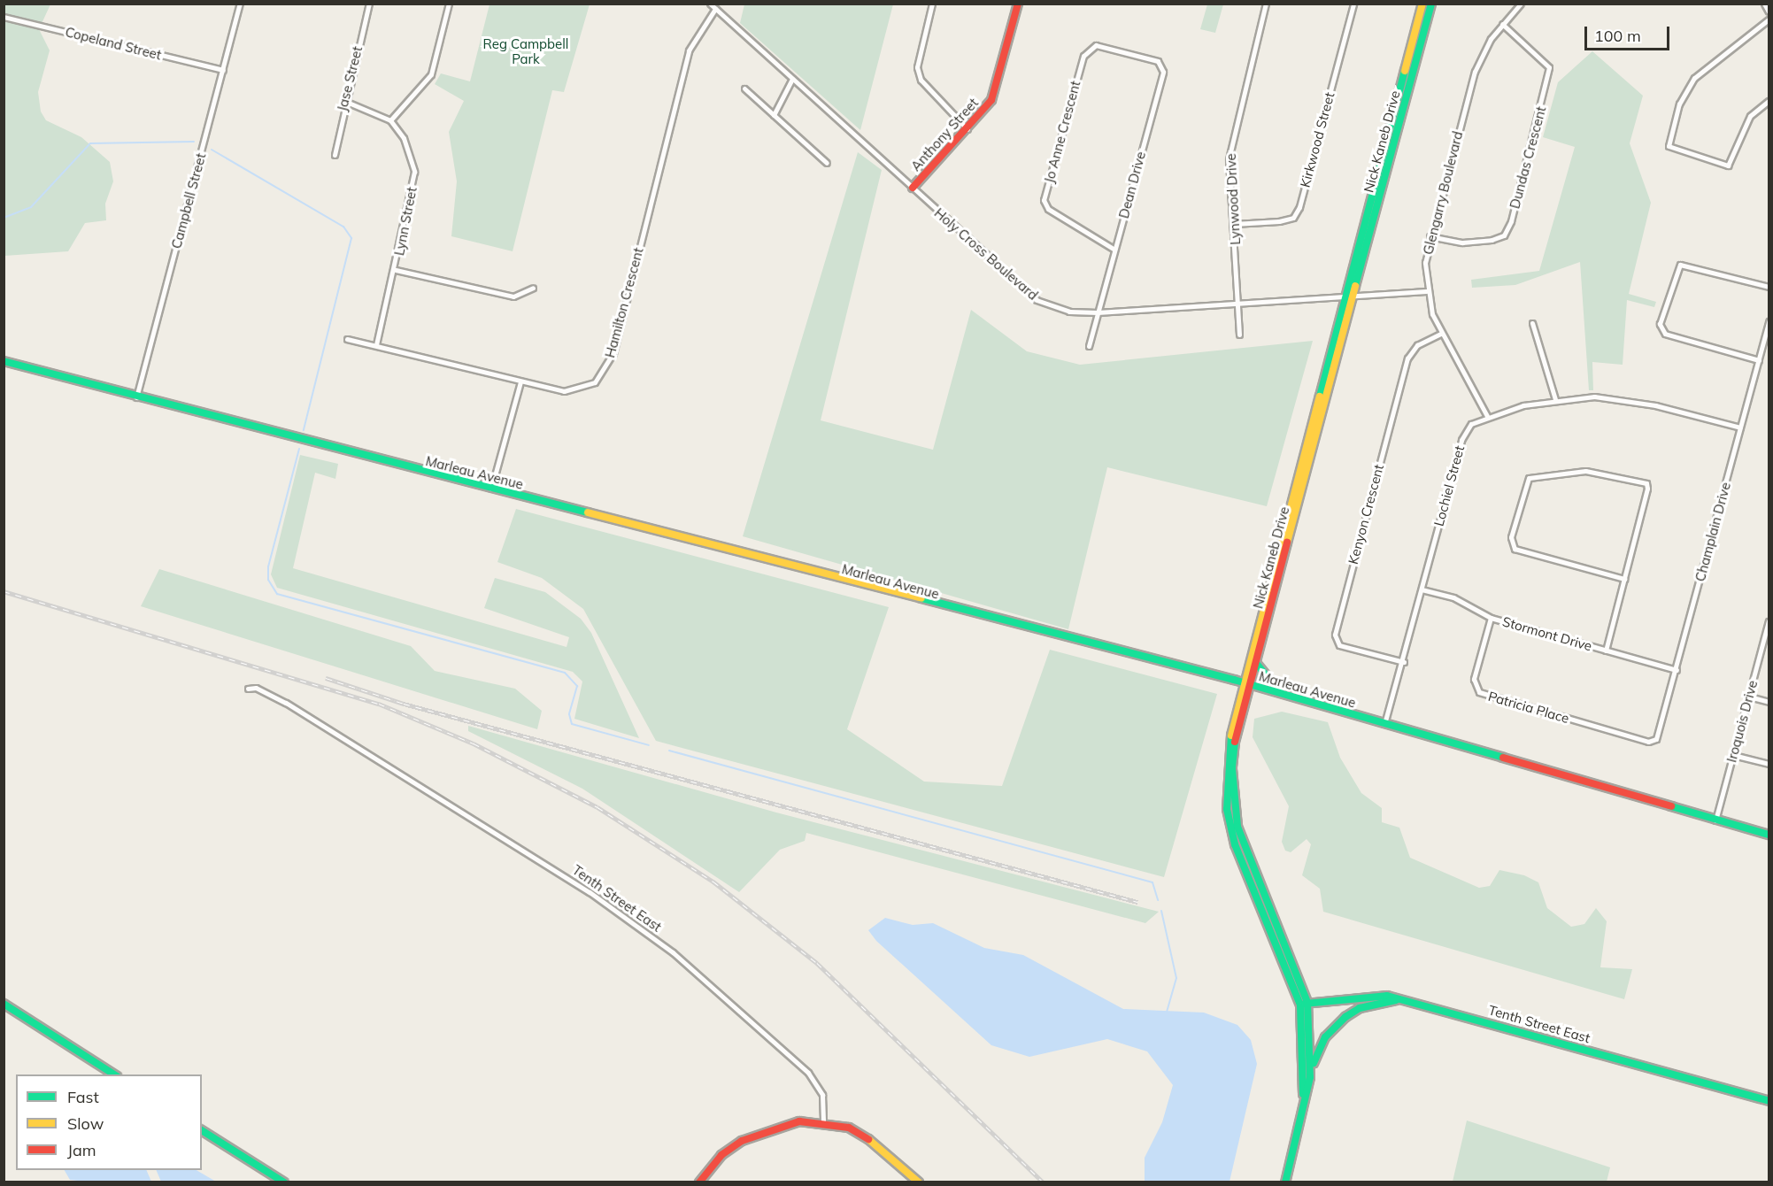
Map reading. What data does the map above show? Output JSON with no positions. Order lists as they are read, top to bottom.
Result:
{
  "streets": {
    "street": [
      "Copeland Street",
      "Jase Street",
      "Jo Anne Crescent",
      "Anthony Street",
      "Kirkwood Street",
      "Nick Kaneb Drive",
      "Dundas Crescent",
      "Dean Drive",
      "Glengarry Boulevard",
      "Lynwood Drive",
      "Campbell Street",
      "Lynn Street",
      "Holy Cross Boulevard",
      "Hamilton Crescent",
      "Marleau Avenue",
      "Lochiel Street",
      "Kenyon Crescent",
      "Champlain Drive",
      "Stormont Drive",
      "Patricia Place",
      "Iroquois Drive",
      "Tenth Street East"
    ]
  },
  "crossings": [
    ["Copeland Street", "Campbell Street"],
    ["Jo Anne Crescent", "Dean Drive"],
    ["Anthony Street", "Holy Cross Boulevard"],
    ["Kirkwood Street", "Lynwood Drive"],
    ["Nick Kaneb Drive", "Holy Cross Boulevard"],
    ["Nick Kaneb Drive", "Marleau Avenue"],
    ["Nick Kaneb Drive", "Tenth Street East"],
    ["Dundas Crescent", "Glengarry Boulevard"],
    ["Dean Drive", "Holy Cross Boulevard"],
    ["Glengarry Boulevard", "Holy Cross Boulevard"],
    ["Glengarry Boulevard", "Lochiel Street"],
    ["Glengarry Boulevard", "Kenyon Crescent"],
    ["Lynwood Drive", "Holy Cross Boulevard"],
    ["Campbell Street", "Marleau Avenue"],
    ["Lynn Street", "Hamilton Crescent"],
    ["Holy Cross Boulevard", "Hamilton Crescent"],
    ["Marleau Avenue", "Lochiel Street"],
    ["Marleau Avenue", "Iroquois Drive"],
    ["Lochiel Street", "Kenyon Crescent"],
    ["Lochiel Street", "Champlain Drive"],
    ["Lochiel Street", "Stormont Drive"],
    ["Champlain Drive", "Stormont Drive"],
    ["Champlain Drive", "Patricia Place"],
    ["Stormont Drive", "Patricia Place"]
  ],
  "parks": ["Reg Campbell Park"],
  "legend": ["Fast", "Slow", "Jam"],
  "scale_bar": "100 m"
}
